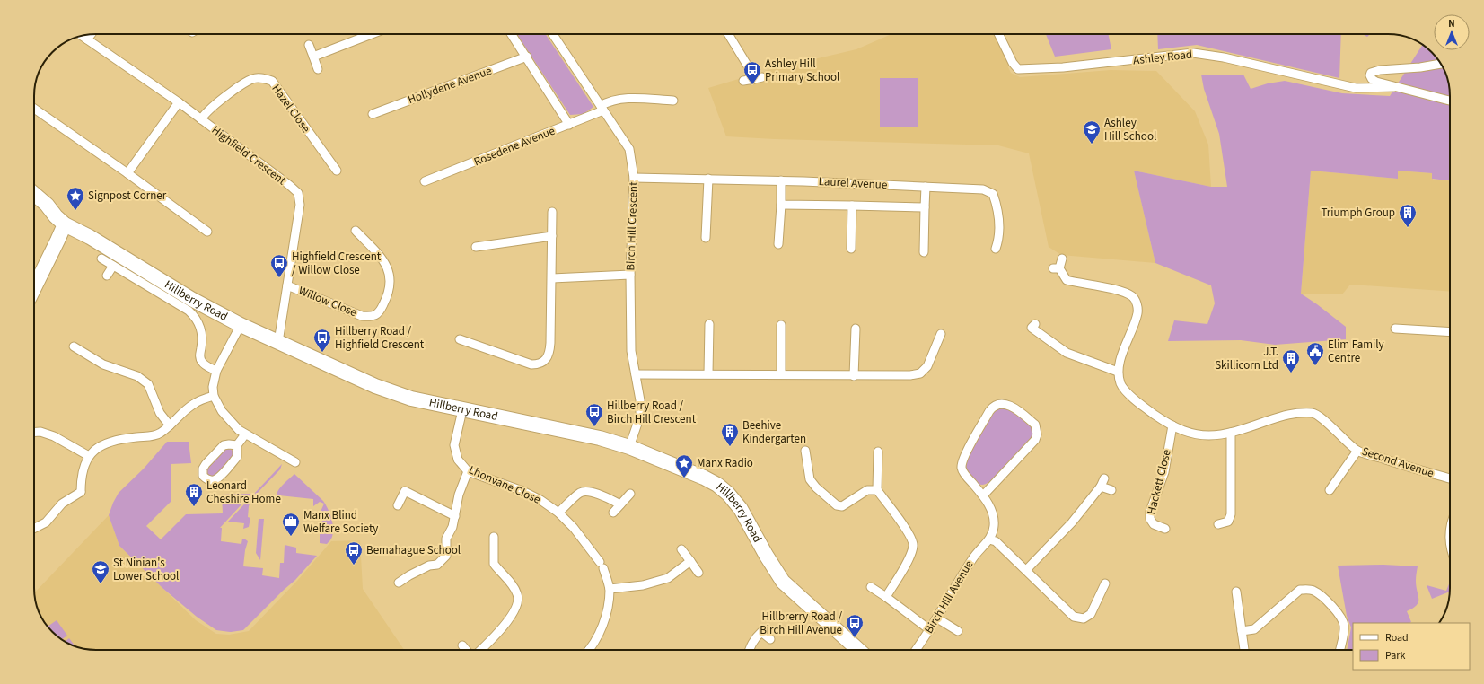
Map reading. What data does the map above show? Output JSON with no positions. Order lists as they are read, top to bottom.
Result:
{
  "streets": {
    "highway": ["Hillberry Road"],
    "street": [
      "Ashley Road",
      "Hollydene Avenue",
      "Hazel Close",
      "Rosedene Avenue",
      "Highfield Crescent",
      "Laurel Avenue",
      "Birch Hill Crescent",
      "Willow Close",
      "Second Avenue",
      "Hackett Close",
      "Lhonvane Close",
      "Birch Hill Avenue"
    ]
  },
  "crossings": [
    ["Hazel Close", "Highfield Crescent"],
    ["Rosedene Avenue", "Birch Hill Crescent"],
    ["Highfield Crescent", "Hillberry Road"],
    ["Highfield Crescent", "Willow Close"],
    ["Laurel Avenue", "Birch Hill Crescent"],
    ["Birch Hill Crescent", "Hillberry Road"],
    ["Hillberry Road", "Lhonvane Close"],
    ["Second Avenue", "Hackett Close"]
  ],
  "places": {
    "bus stop": [
      "Ashley Hill Primary School",
      "Highfield Crescent / Willow Close",
      "Hillberry Road / Highfield Crescent",
      "Hillberry Road / Birch Hill Crescent",
      "Bemahague School",
      "Hillbrerry Road / Birch Hill Avenue"
    ],
    "school or university": ["Ashley Hill School", "St Ninian's Lower School"],
    "place": ["Signpost Corner", "Manx Radio"],
    "building": [
      "Triumph Group",
      "J.T. Skillicorn Ltd",
      "Beehive Kindergarten",
      "Leonard Cheshire Home"
    ],
    "public building": ["Elim Family Centre"],
    "office": ["Manx Blind Welfare Society"]
  },
  "legend": ["Road", "Park"],
  "north": "top"
}
